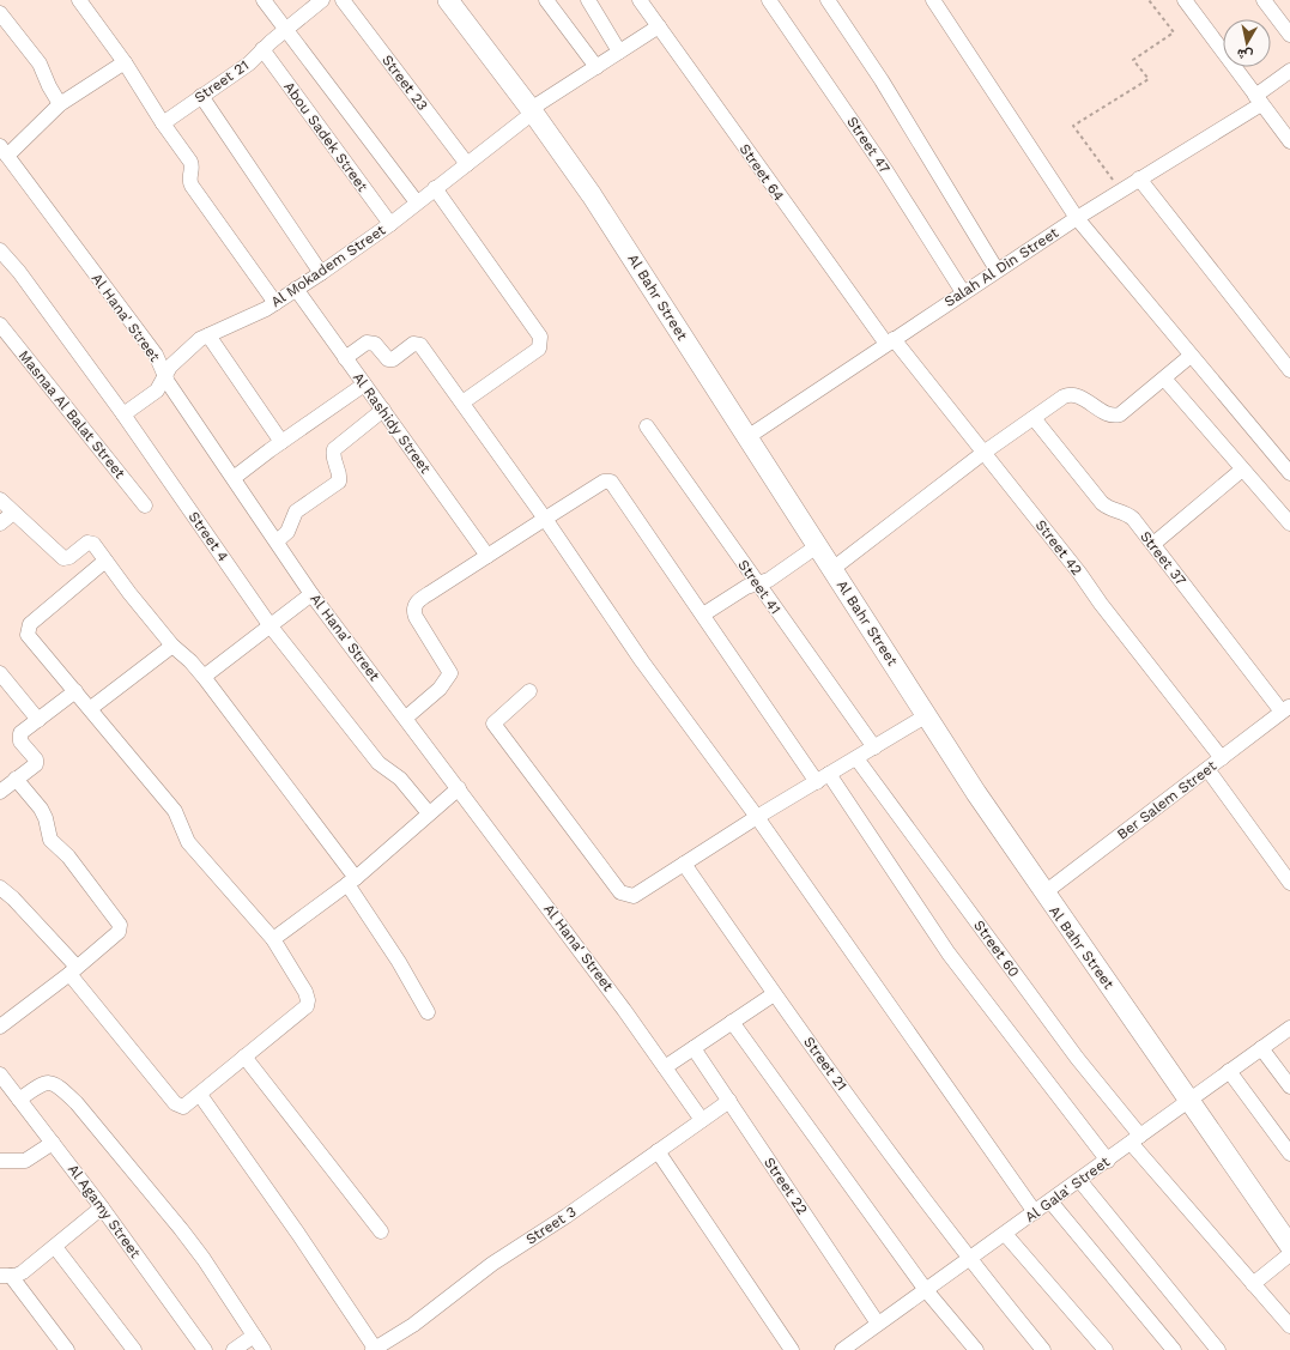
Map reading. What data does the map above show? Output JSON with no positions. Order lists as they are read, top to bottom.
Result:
{
  "streets": {
    "street": [
      "Street 21",
      "Street 23",
      "Abou Sadek Street",
      "Street 47",
      "Street 64",
      "Al Mokadem Street",
      "Salah Al Din Street",
      "Al Bahr Street",
      "Al Hana' Street",
      "Masnaa Al Balat Street",
      "Al Rashidy Street",
      "Street 4",
      "Street 42",
      "Street 37",
      "Street 41",
      "Ber Salem Street",
      "Street 60",
      "Street 22",
      "Al Gala' Street",
      "Al Agamy Street",
      "Street 3"
    ]
  },
  "crossings": [
    ["Street 21", "Abou Sadek Street"],
    ["Street 21", "Al Gala' Street"],
    ["Street 23", "Al Mokadem Street"],
    ["Abou Sadek Street", "Al Mokadem Street"],
    ["Street 47", "Salah Al Din Street"],
    ["Street 64", "Al Mokadem Street"],
    ["Street 64", "Salah Al Din Street"],
    ["Street 64", "Street 42"],
    ["Al Mokadem Street", "Al Bahr Street"],
    ["Al Mokadem Street", "Al Hana' Street"],
    ["Al Mokadem Street", "Al Rashidy Street"],
    ["Al Mokadem Street", "Street 4"],
    ["Salah Al Din Street", "Al Bahr Street"],
    ["Salah Al Din Street", "Street 42"],
    ["Al Bahr Street", "Ber Salem Street"],
    ["Al Bahr Street", "Al Gala' Street"],
    ["Al Hana' Street", "Street 3"],
    ["Street 42", "Ber Salem Street"],
    ["Street 37", "Ber Salem Street"],
    ["Street 60", "Al Gala' Street"],
    ["Street 22", "Al Gala' Street"],
    ["Street 22", "Street 3"]
  ],
  "north": "bottom"
}
